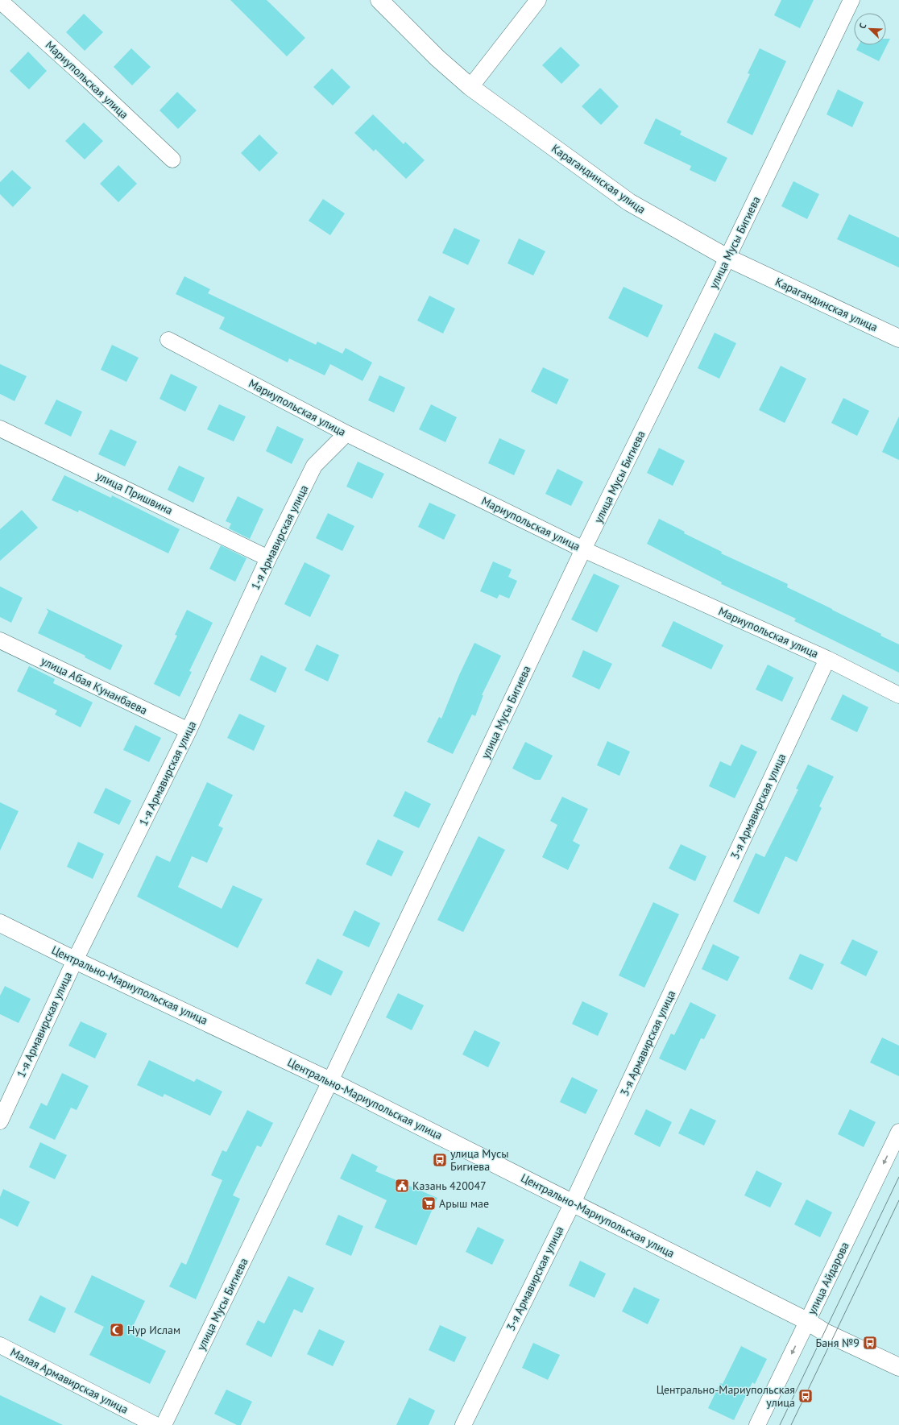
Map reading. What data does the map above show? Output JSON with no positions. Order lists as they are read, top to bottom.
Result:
{
  "streets": {
    "street": [
      "Мариупольская улица",
      "Карагандинская улица",
      "улица Мусы Бигиева",
      "улица Пришвина",
      "1-я Армавирская улица",
      "улица Абая Кунанбаева",
      "3-я Армавирская улица",
      "Центрально-Мариупольская улица",
      "улица Айдарова",
      "Малая Армавирская улица"
    ]
  },
  "crossings": [
    ["Мариупольская улица", "улица Мусы Бигиева"],
    ["Мариупольская улица", "1-я Армавирская улица"],
    ["Мариупольская улица", "3-я Армавирская улица"],
    ["Карагандинская улица", "улица Мусы Бигиева"],
    ["улица Мусы Бигиева", "Центрально-Мариупольская улица"],
    ["улица Пришвина", "1-я Армавирская улица"],
    ["1-я Армавирская улица", "улица Абая Кунанбаева"],
    ["1-я Армавирская улица", "Центрально-Мариупольская улица"],
    ["3-я Армавирская улица", "Центрально-Мариупольская улица"],
    ["Центрально-Мариупольская улица", "улица Айдарова"]
  ],
  "one_way": ["улица Айдарова"],
  "places": {
    "bus stop": ["улица Мусы Бигиева", "Баня №9", "Центрально-Мариупольская улица"],
    "public building": ["Казань 420047"],
    "supermarket": ["Арыш мае"],
    "mosque": ["Нур Ислам"]
  },
  "north": "top left"
}
